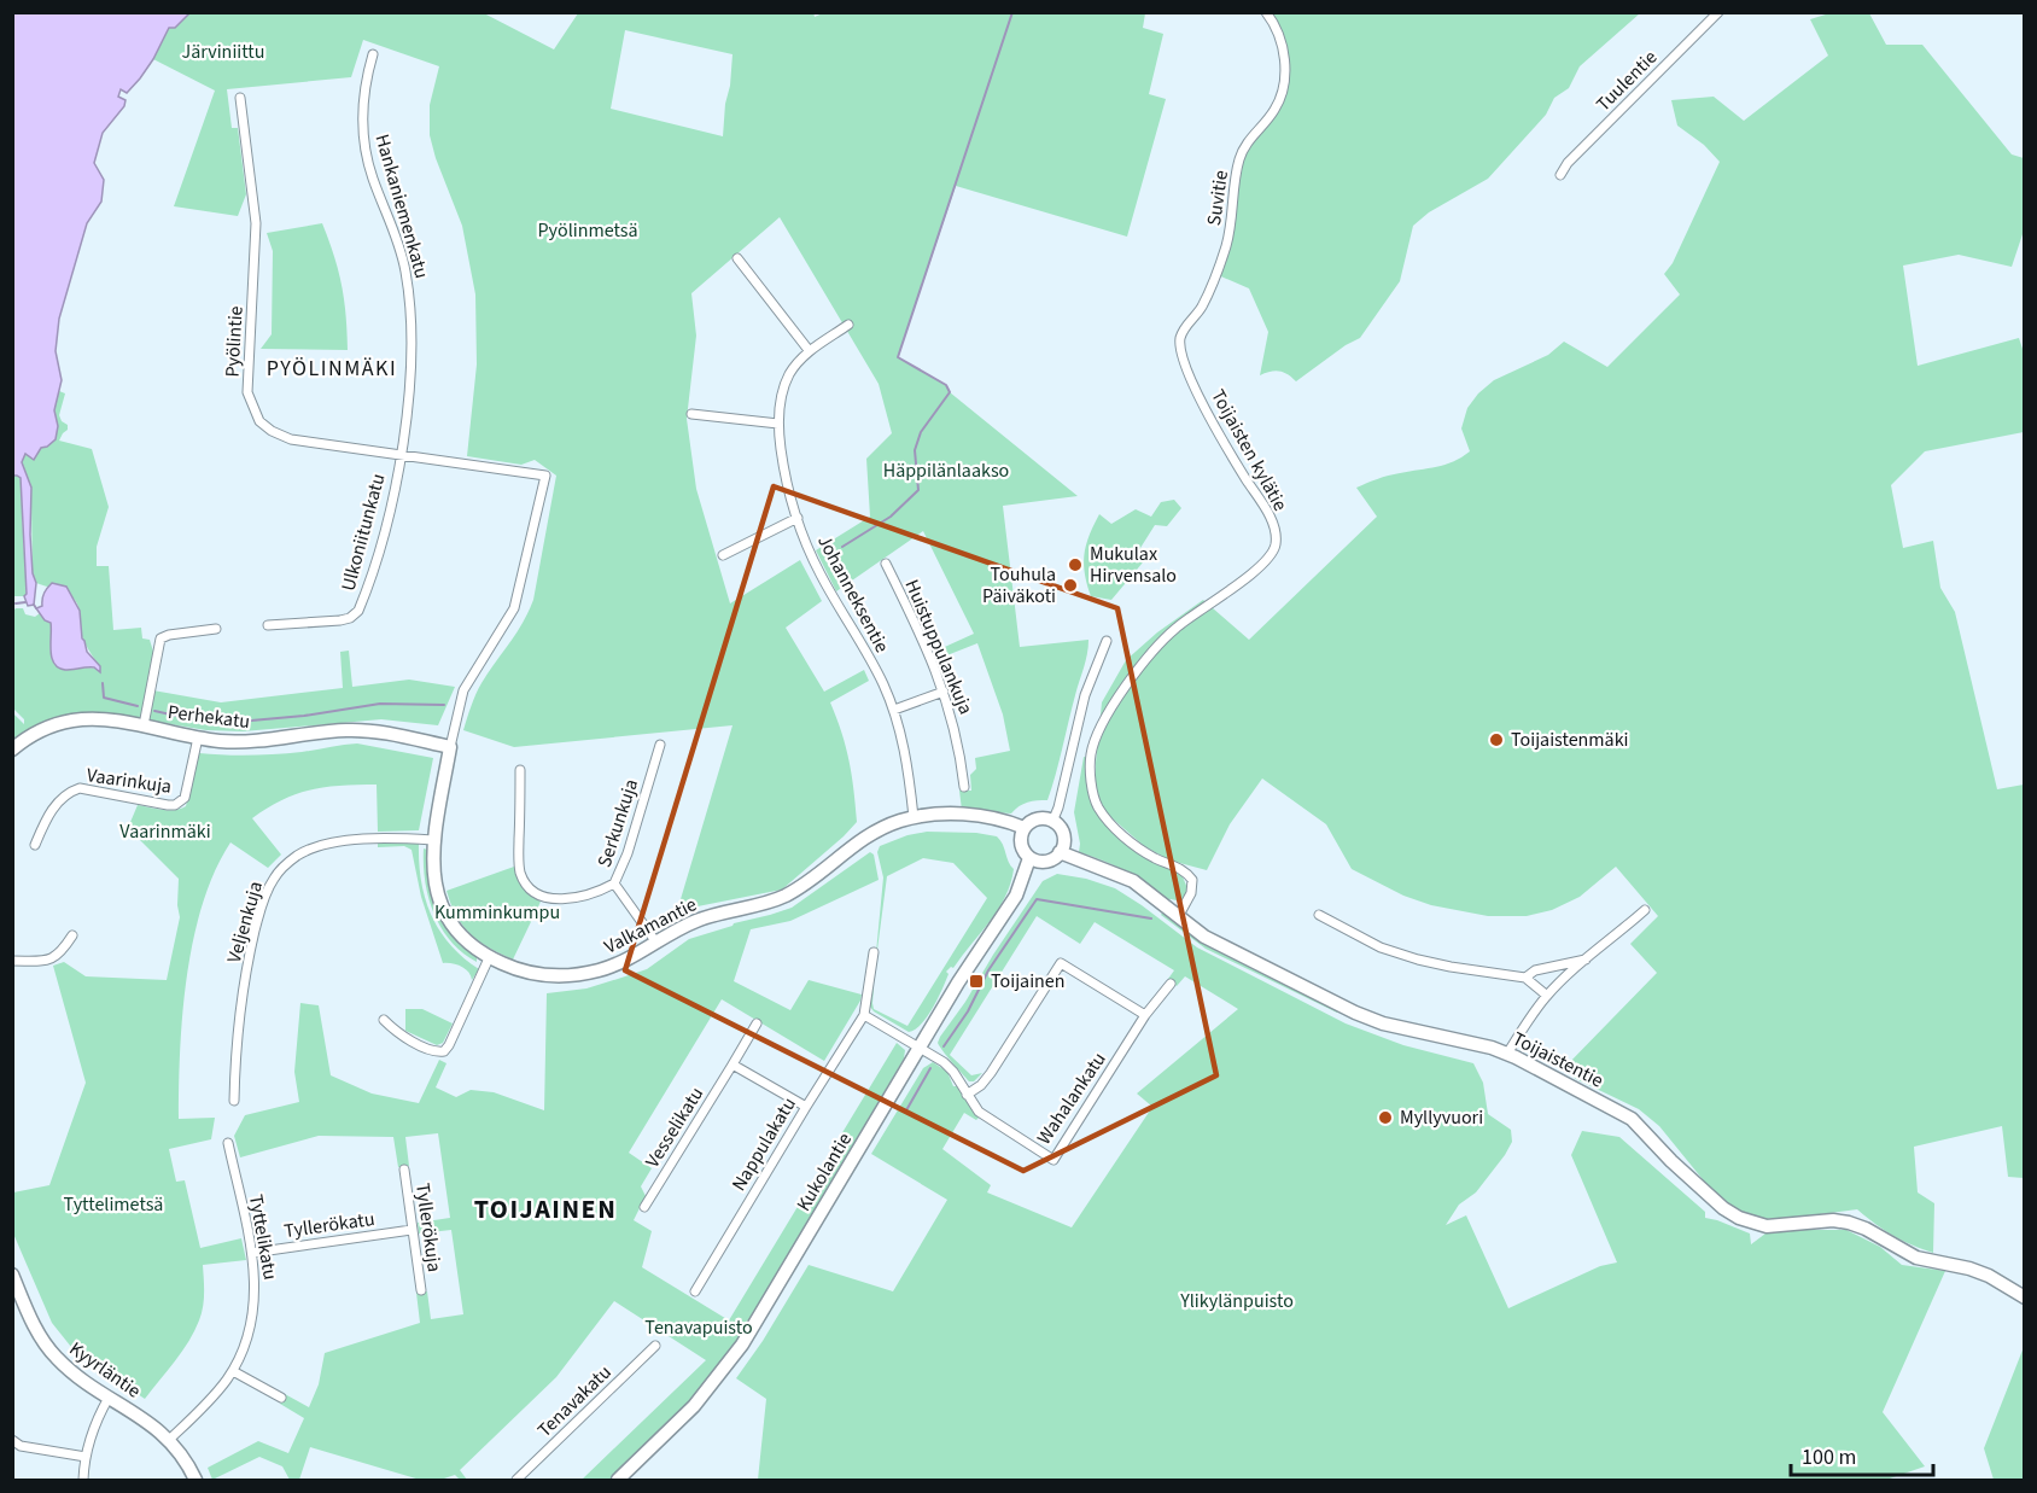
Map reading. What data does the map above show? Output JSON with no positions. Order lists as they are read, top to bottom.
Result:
{
  "streets": {
    "street": [
      "Tuulentie",
      "Suvitie",
      "Hankaniemenkatu",
      "Pyölintie",
      "Toijaisten kylätie",
      "Ulkoniitunkatu",
      "Johanneksentie",
      "Huistuppulankuja",
      "Perhekatu",
      "Vaarinkuja",
      "Serkunkuja",
      "Veljenkuja",
      "Valkamantie",
      "Toijaistentie",
      "Wahalankatu",
      "Vesselikatu",
      "Nappulakatu",
      "Kukolantie",
      "Tyllerökatu",
      "Tyllerökuja",
      "Tyttelikatu",
      "Kyyrläntie",
      "Tenavakatu"
    ]
  },
  "crossings": [
    ["Suvitie", "Toijaisten kylätie"],
    ["Hankaniemenkatu", "Pyölintie"],
    ["Hankaniemenkatu", "Ulkoniitunkatu"],
    ["Pyölintie", "Ulkoniitunkatu"],
    ["Pyölintie", "Valkamantie"],
    ["Toijaisten kylätie", "Toijaistentie"],
    ["Johanneksentie", "Valkamantie"],
    ["Perhekatu", "Vaarinkuja"],
    ["Perhekatu", "Valkamantie"],
    ["Serkunkuja", "Valkamantie"],
    ["Veljenkuja", "Valkamantie"],
    ["Valkamantie", "Toijaistentie"],
    ["Valkamantie", "Kukolantie"],
    ["Toijaistentie", "Kukolantie"],
    ["Wahalankatu", "Kukolantie"],
    ["Tyllerökatu", "Tyllerökuja"],
    ["Tyllerökatu", "Tyttelikatu"],
    ["Tyttelikatu", "Kyyrläntie"]
  ],
  "districts": ["PYÖLINMÄKI", "TOIJAINEN"],
  "parks": [
    "Järviniittu",
    "Pyölinmetsä",
    "Häppilänlaakso",
    "Vaarinmäki",
    "Kumminkumpu",
    "Tyttelimetsä",
    "Ylikylänpuisto",
    "Tenavapuisto"
  ],
  "places": {
    "other": [
      "Mukulax Hirvensalo",
      "Touhula Päiväkoti",
      "Toijaistenmäki",
      "Myllyvuori"
    ],
    "transit": ["Toijainen"]
  },
  "scale_bar": "100 m"
}
